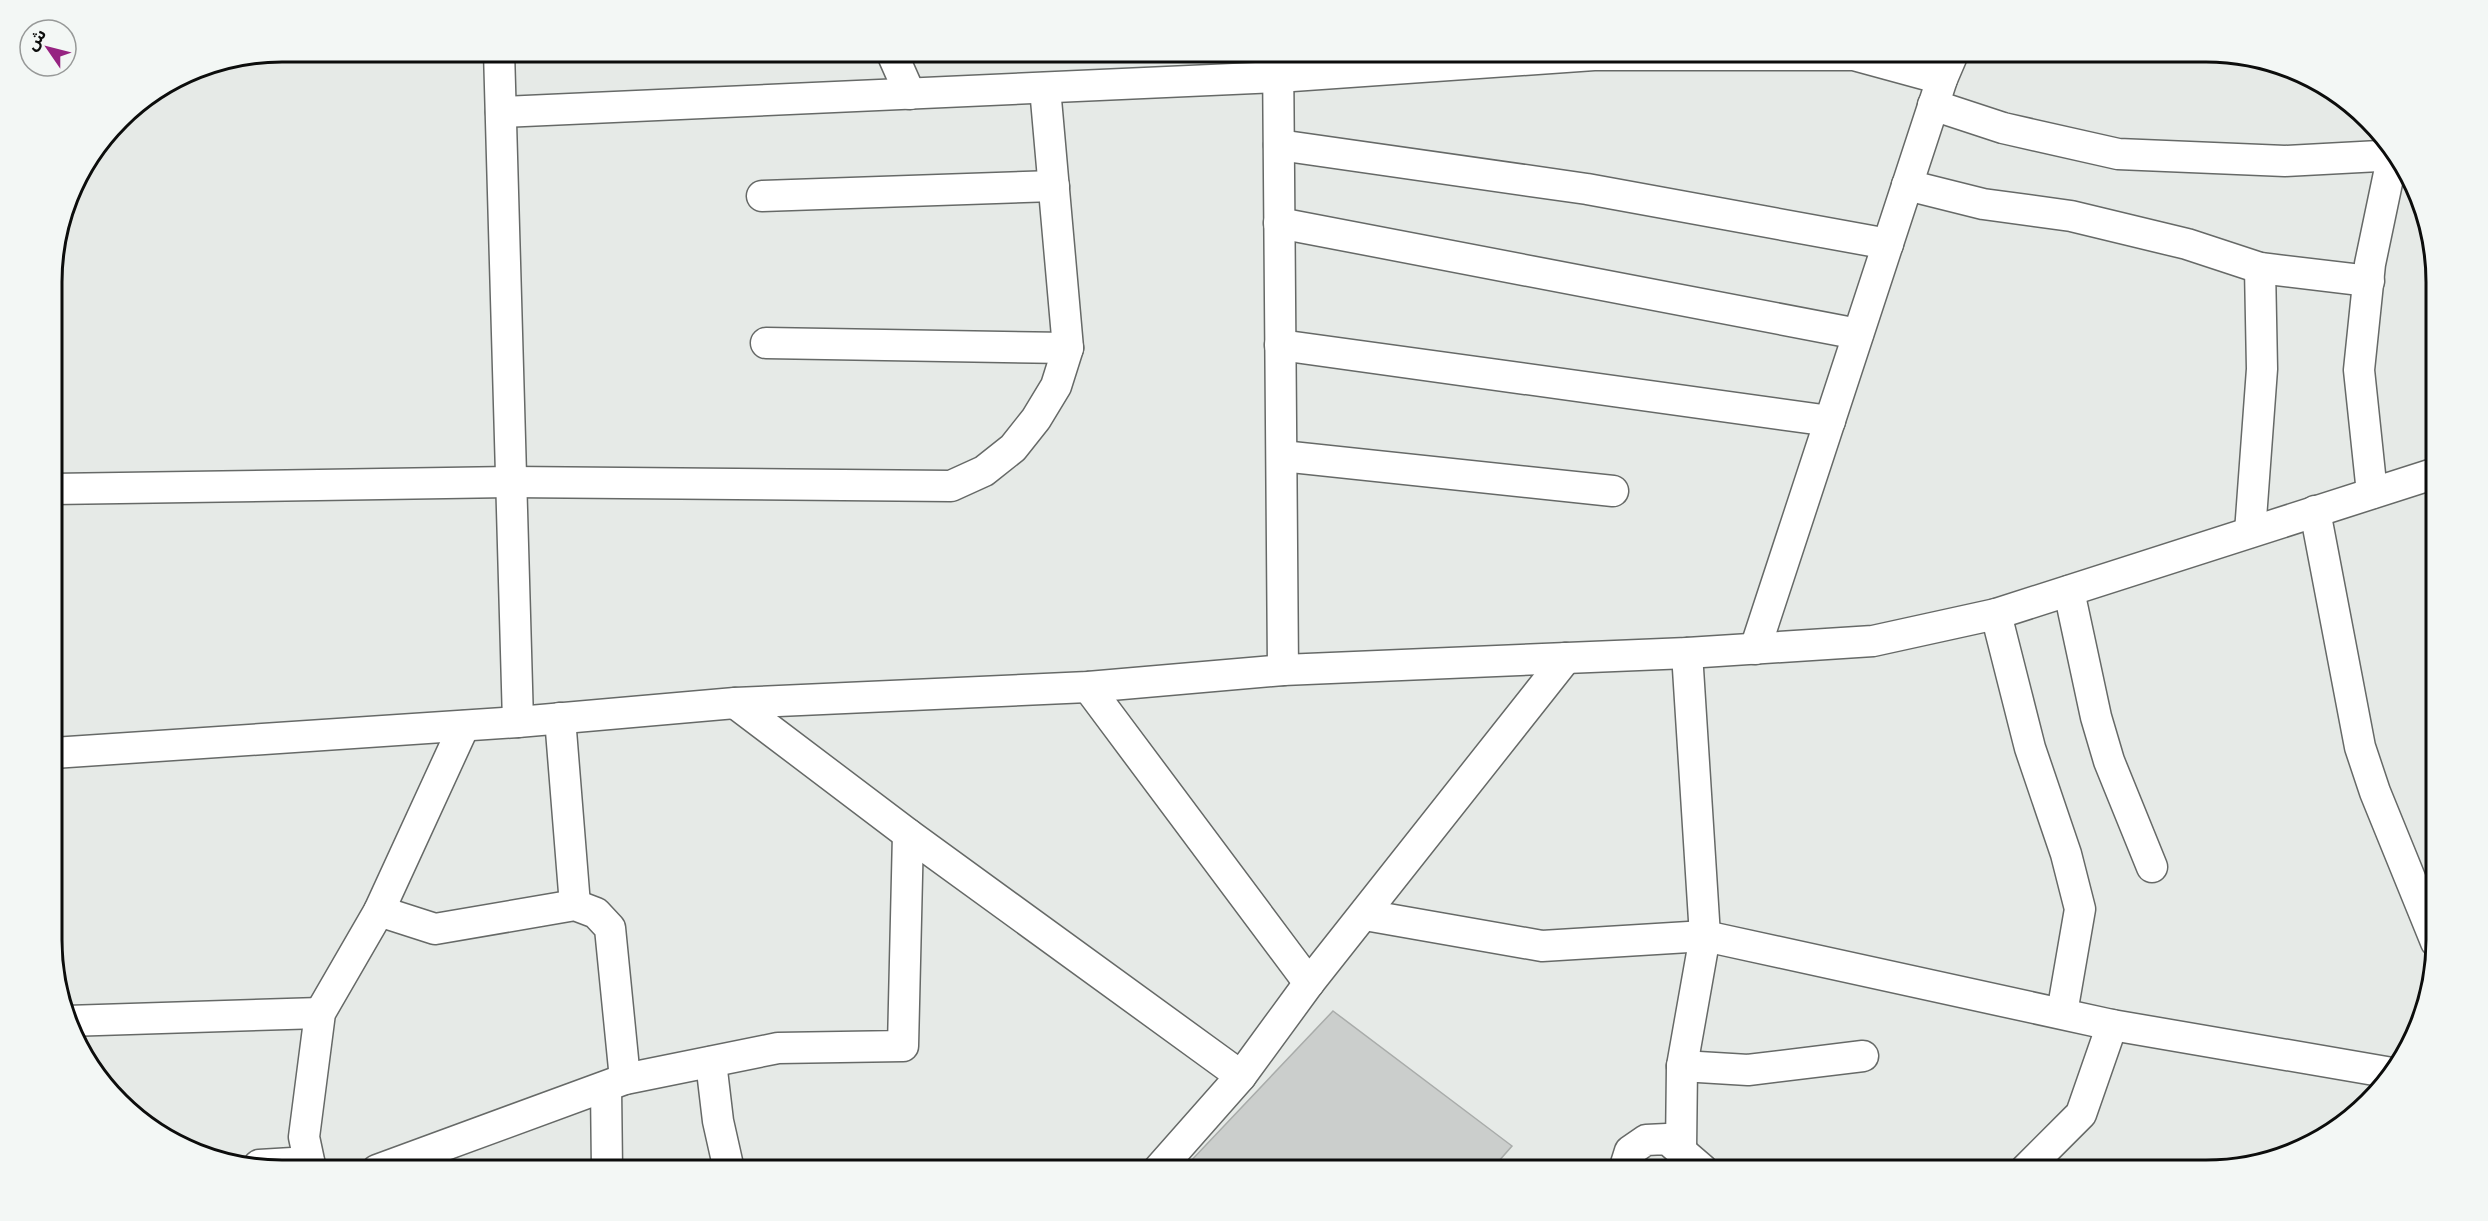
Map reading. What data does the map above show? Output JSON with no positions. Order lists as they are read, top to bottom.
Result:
{
  "north": "top left"
}
